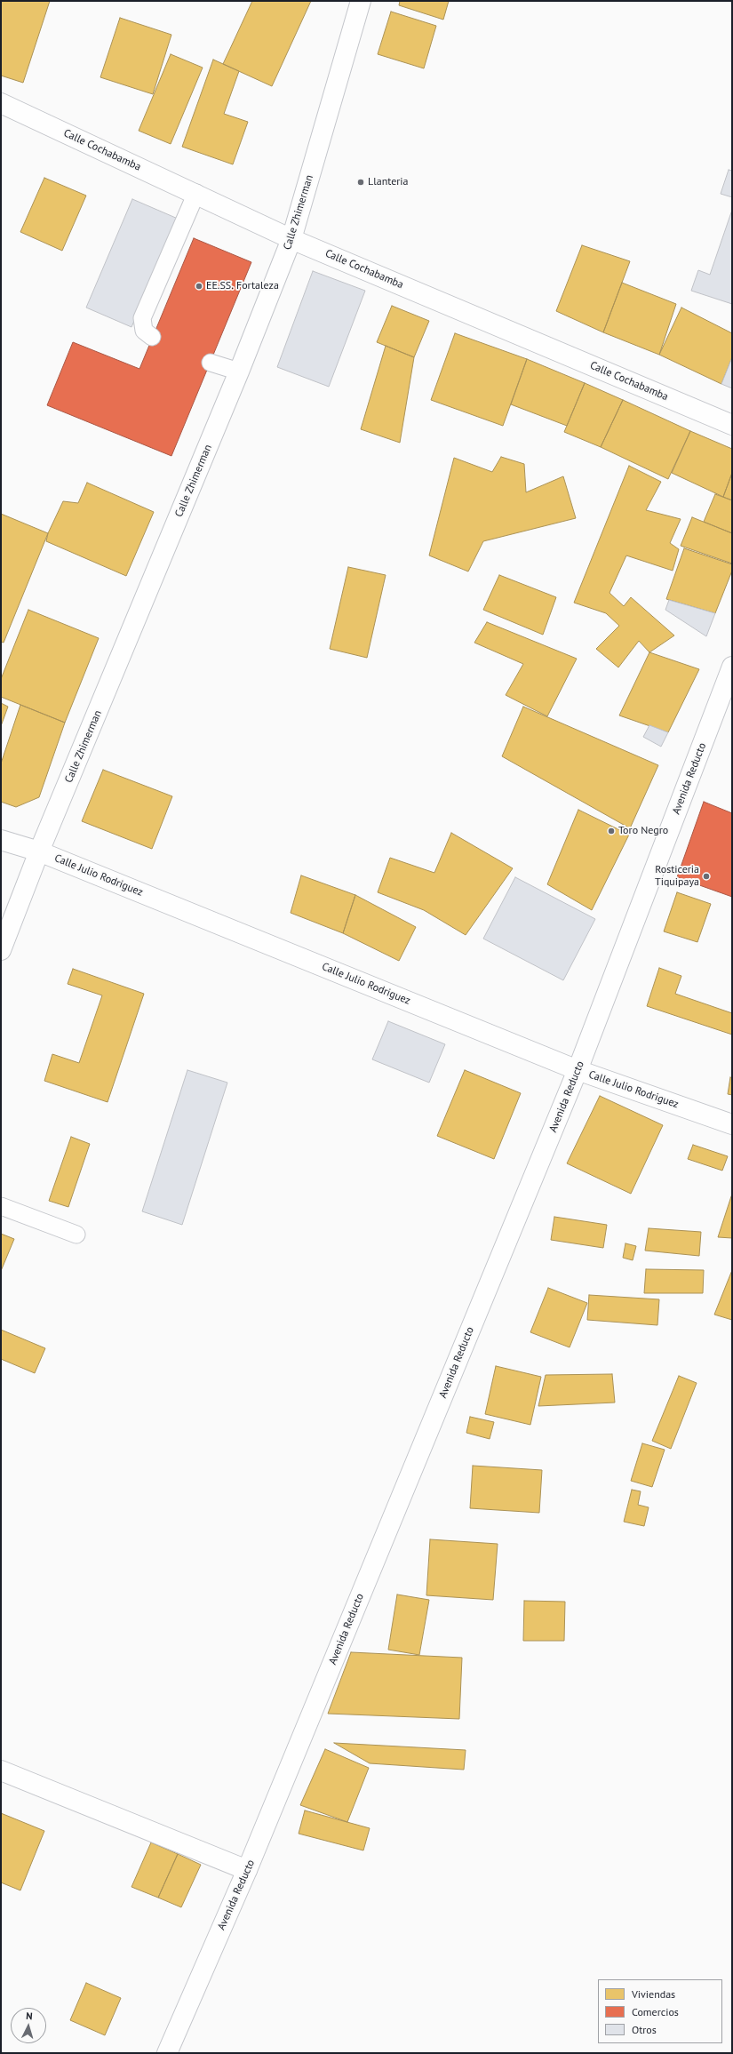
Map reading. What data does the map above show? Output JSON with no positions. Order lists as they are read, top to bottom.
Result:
{
  "streets": {
    "main road": [
      "Calle Cochabamba",
      "Calle Zhimerman",
      "Avenida Reducto",
      "Calle Julio Rodriguez"
    ]
  },
  "crossings": [
    ["Calle Cochabamba", "Calle Zhimerman"],
    ["Calle Zhimerman", "Calle Julio Rodriguez"],
    ["Avenida Reducto", "Calle Julio Rodriguez"]
  ],
  "places": [
    "Llanteria",
    "EE.SS. Fortaleza",
    "Toro Negro",
    "Rosticeria Tiquipaya"
  ],
  "legend": ["Viviendas", "Comercios", "Otros"],
  "north": "top"
}
